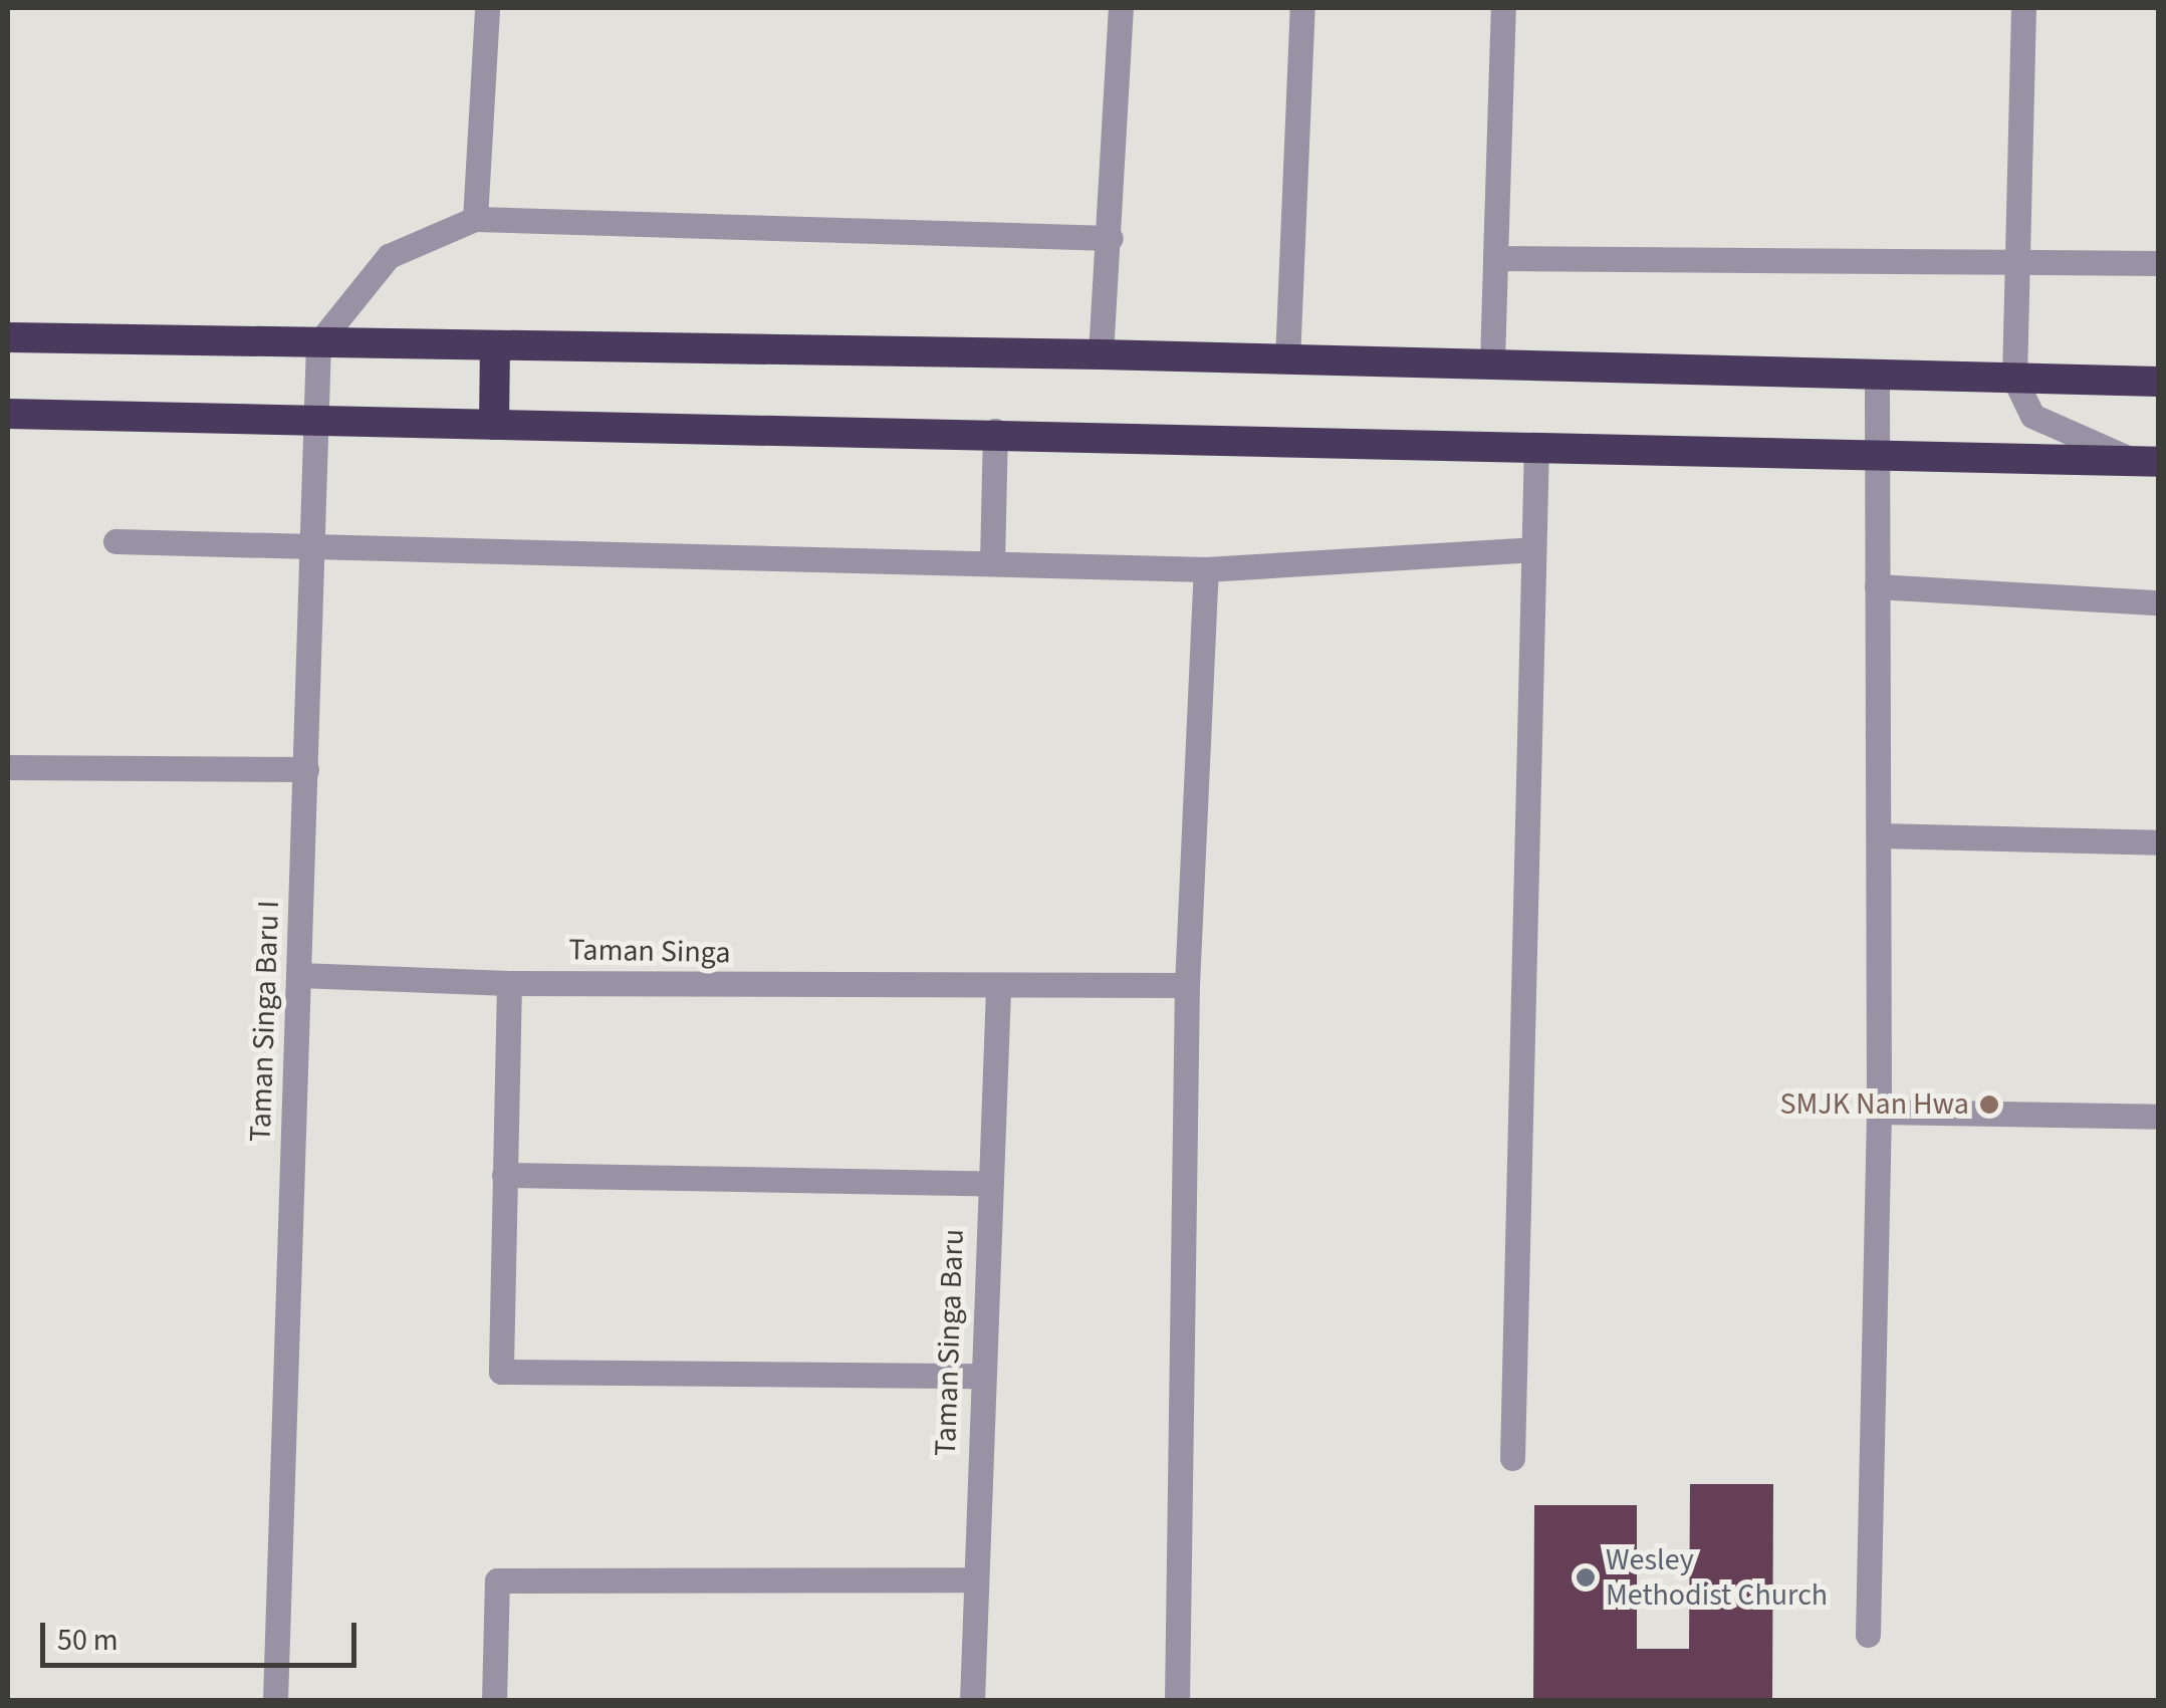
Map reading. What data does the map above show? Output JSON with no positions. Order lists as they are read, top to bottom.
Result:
{
  "streets": {
    "street": ["Taman Singa", "Taman Singa Baru I", "Taman Singa Baru"]
  },
  "crossings": [
    ["Taman Singa", "Taman Singa Baru I"],
    ["Taman Singa", "Taman Singa Baru"]
  ],
  "places": ["SMJK Nan Hwa", "Wesley Methodist Church"],
  "scale_bar": "50 m"
}
